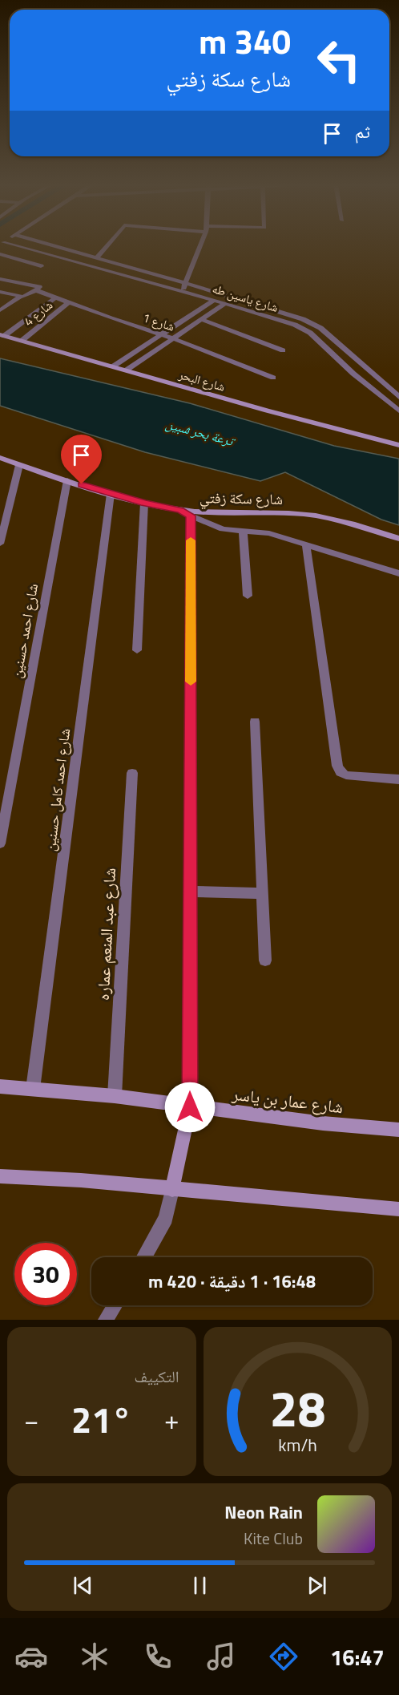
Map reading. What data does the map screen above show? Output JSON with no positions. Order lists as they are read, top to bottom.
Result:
{
  "streets": {
    "street": [
      "شارع ياسين طه",
      "شارع 4",
      "شارع 1",
      "شارع البحر",
      "شارع سكة زفتي",
      "شارع احمد حسنين",
      "شارع احمد كامل حسنين",
      "شارع عبد المنعم عماره",
      "شارع عمار بن ياسر"
    ]
  },
  "crossings": [
    ["شارع 4", "شارع 1"],
    ["شارع 4", "شارع البحر"],
    ["شارع سكة زفتي", "شارع احمد حسنين"],
    ["شارع سكة زفتي", "شارع احمد كامل حسنين"],
    ["شارع احمد كامل حسنين", "شارع عمار بن ياسر"],
    ["شارع عبد المنعم عماره", "شارع عمار بن ياسر"]
  ],
  "water": ["ترعة بحر شبين"],
  "page": {
    "turn": ["340 m", "شارع سكة زفتي"],
    "then": "ثم",
    "limit": "30",
    "trip": "16:48 · 1 دقيقة · 420 m",
    "tile": "التكييف",
    "heat": ["−", "21°", "+"],
    "song": ["Neon Rain", "Kite Club"],
    "tabs": "16:47",
    "gauge": ["28", "km/h"]
  }
}
